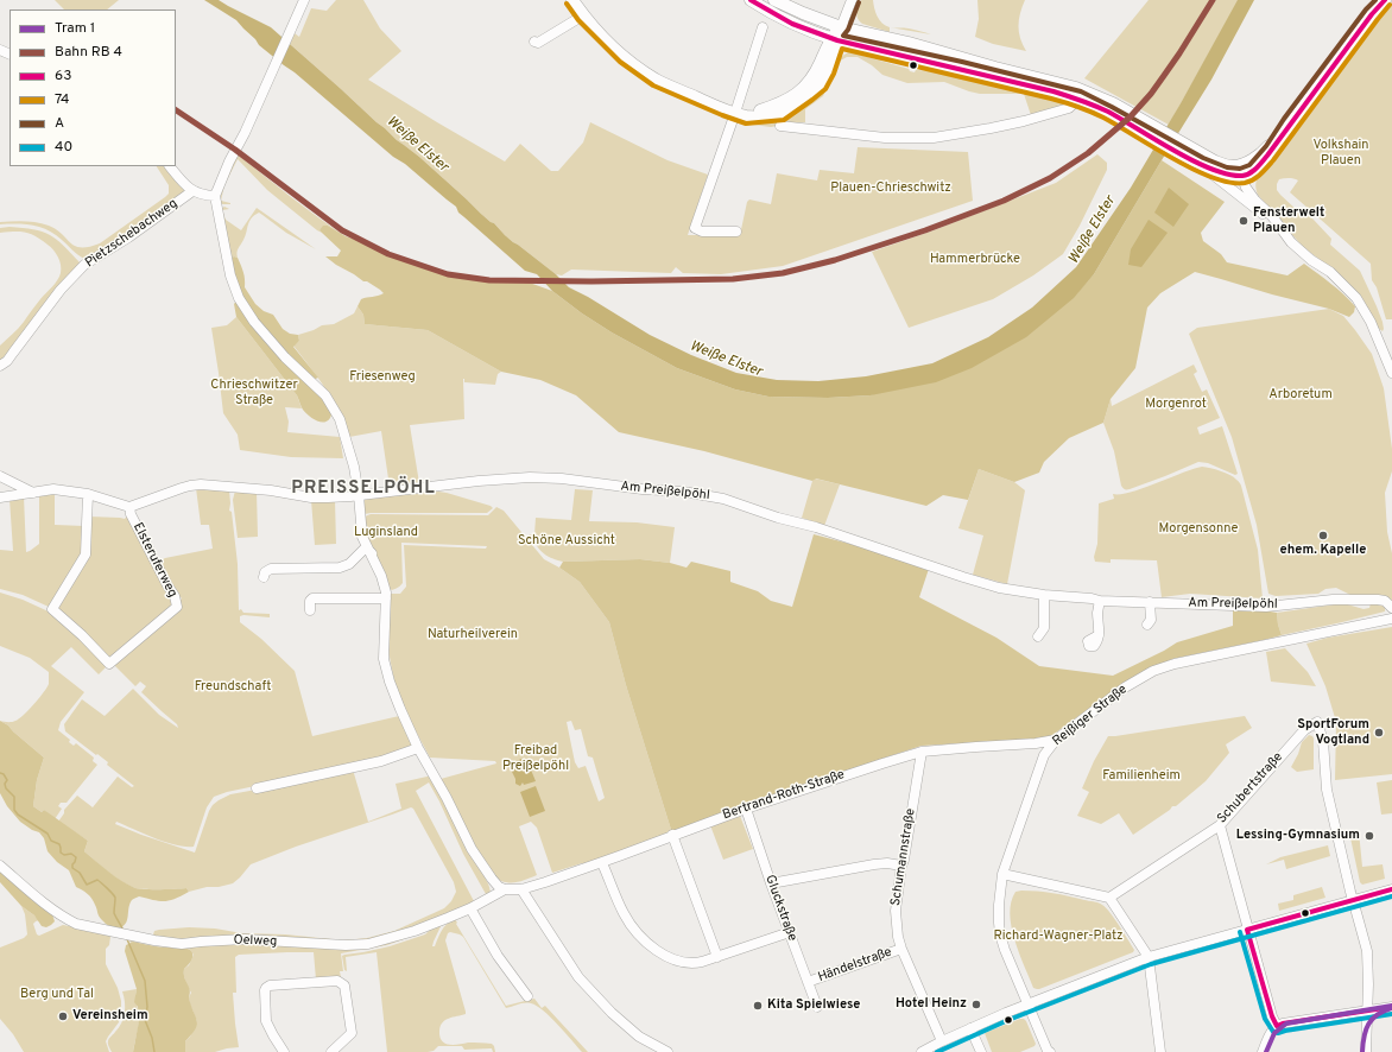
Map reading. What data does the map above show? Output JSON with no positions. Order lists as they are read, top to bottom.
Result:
{
  "streets": {
    "street": [
      "Pietzschebachweg",
      "Am Preißelpöhl",
      "Elsteruferweg",
      "Reißiger Straße",
      "Schubertstraße",
      "Bertrand-Roth-Straße",
      "Schumannstraße",
      "Gluckstraße",
      "Oelweg",
      "Händelstraße"
    ]
  },
  "crossings": [
    ["Am Preißelpöhl", "Elsteruferweg"],
    ["Reißiger Straße", "Bertrand-Roth-Straße"],
    ["Bertrand-Roth-Straße", "Schumannstraße"],
    ["Bertrand-Roth-Straße", "Gluckstraße"],
    ["Bertrand-Roth-Straße", "Oelweg"],
    ["Schumannstraße", "Händelstraße"],
    ["Gluckstraße", "Händelstraße"]
  ],
  "districts": ["PREISSELPÖHL"],
  "water": ["Weiße Elster"],
  "parks": [
    "Volkshain Plauen",
    "Plauen-Chrieschwitz",
    "Hammerbrücke",
    "Friesenweg",
    "Chrieschwitzer Straße",
    "Arboretum",
    "Morgenrot",
    "Morgensonne",
    "Luginsland",
    "Schöne Aussicht",
    "Naturheilverein",
    "Freundschaft",
    "Freibad Preißelpöhl",
    "Familienheim",
    "Richard-Wagner-Platz",
    "Berg und Tal"
  ],
  "places": [
    "Fensterwelt Plauen",
    "ehem. Kapelle",
    "SportForum Vogtland",
    "Lessing-Gymnasium",
    "Hotel Heinz",
    "Kita Spielwiese",
    "Vereinsheim"
  ],
  "lines": [
    "transit line 63",
    "transit line A",
    "transit line 74",
    "transit line 40",
    "tram line 1"
  ],
  "legend": [
    "Tram 1",
    "Bahn RB 4",
    "63",
    "74",
    "A",
    "40"
  ]
}
